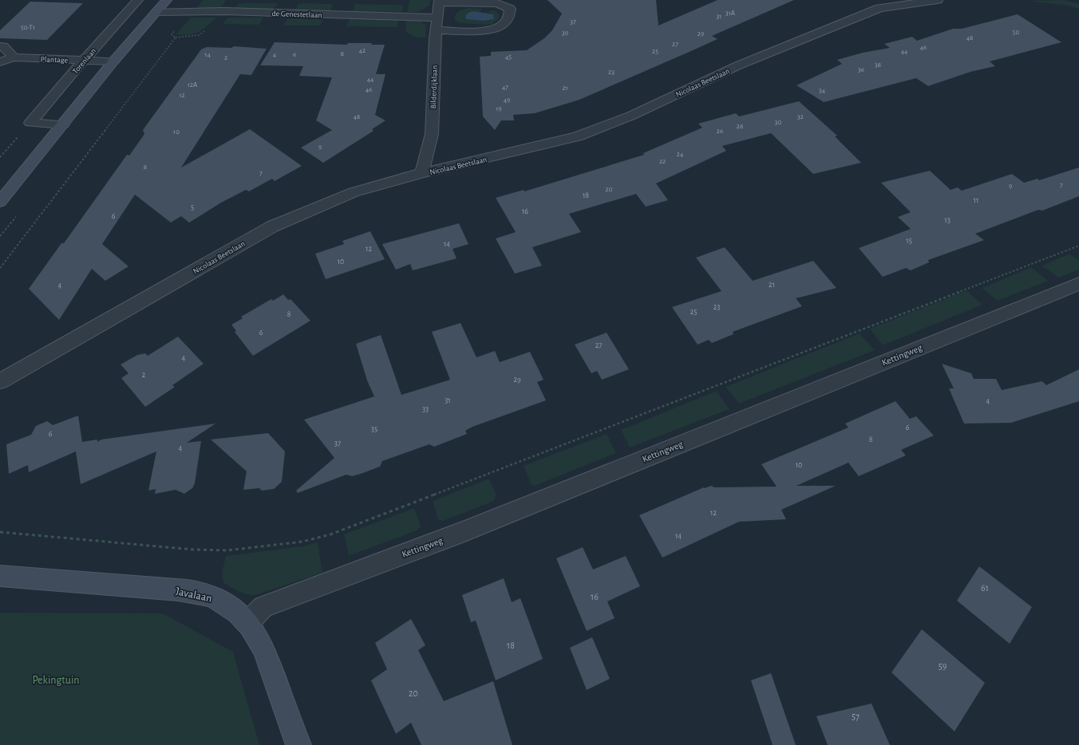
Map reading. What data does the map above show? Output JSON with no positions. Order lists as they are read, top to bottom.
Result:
{
  "streets": {
    "main road": ["Javalaan"],
    "street": [
      "de Genestetlaan",
      "Plantage",
      "Torenlaan",
      "Nicolaas Beetslaan",
      "Bilderdijklaan",
      "Kettingweg"
    ]
  },
  "crossings": [
    ["de Genestetlaan", "Bilderdijklaan"],
    ["Plantage", "Torenlaan"],
    ["Nicolaas Beetslaan", "Bilderdijklaan"],
    ["Kettingweg", "Javalaan"]
  ],
  "parks": ["Pekingtuin"],
  "house_numbers": [
    "31A",
    "31",
    "37",
    "50-T1",
    "50",
    "39",
    "29",
    "48",
    "27",
    "46",
    "42",
    "25",
    "44",
    "8",
    "14",
    "4",
    "6",
    "45",
    "2",
    "38",
    "36",
    "23",
    "44",
    "12A",
    "47",
    "21",
    "46",
    "34",
    "12",
    "49",
    "19",
    "48",
    "32",
    "30",
    "28",
    "26",
    "10",
    "9",
    "24",
    "22",
    "8",
    "7",
    "7",
    "9",
    "20",
    "18",
    "11",
    "5",
    "16",
    "6",
    "13",
    "15",
    "14",
    "12",
    "10",
    "21",
    "4",
    "23",
    "25",
    "8",
    "6",
    "27",
    "4",
    "2",
    "29",
    "31",
    "4",
    "33",
    "6",
    "35",
    "6",
    "8",
    "37",
    "4",
    "10",
    "12",
    "14",
    "61",
    "16",
    "18",
    "59",
    "20",
    "57"
  ]
}
